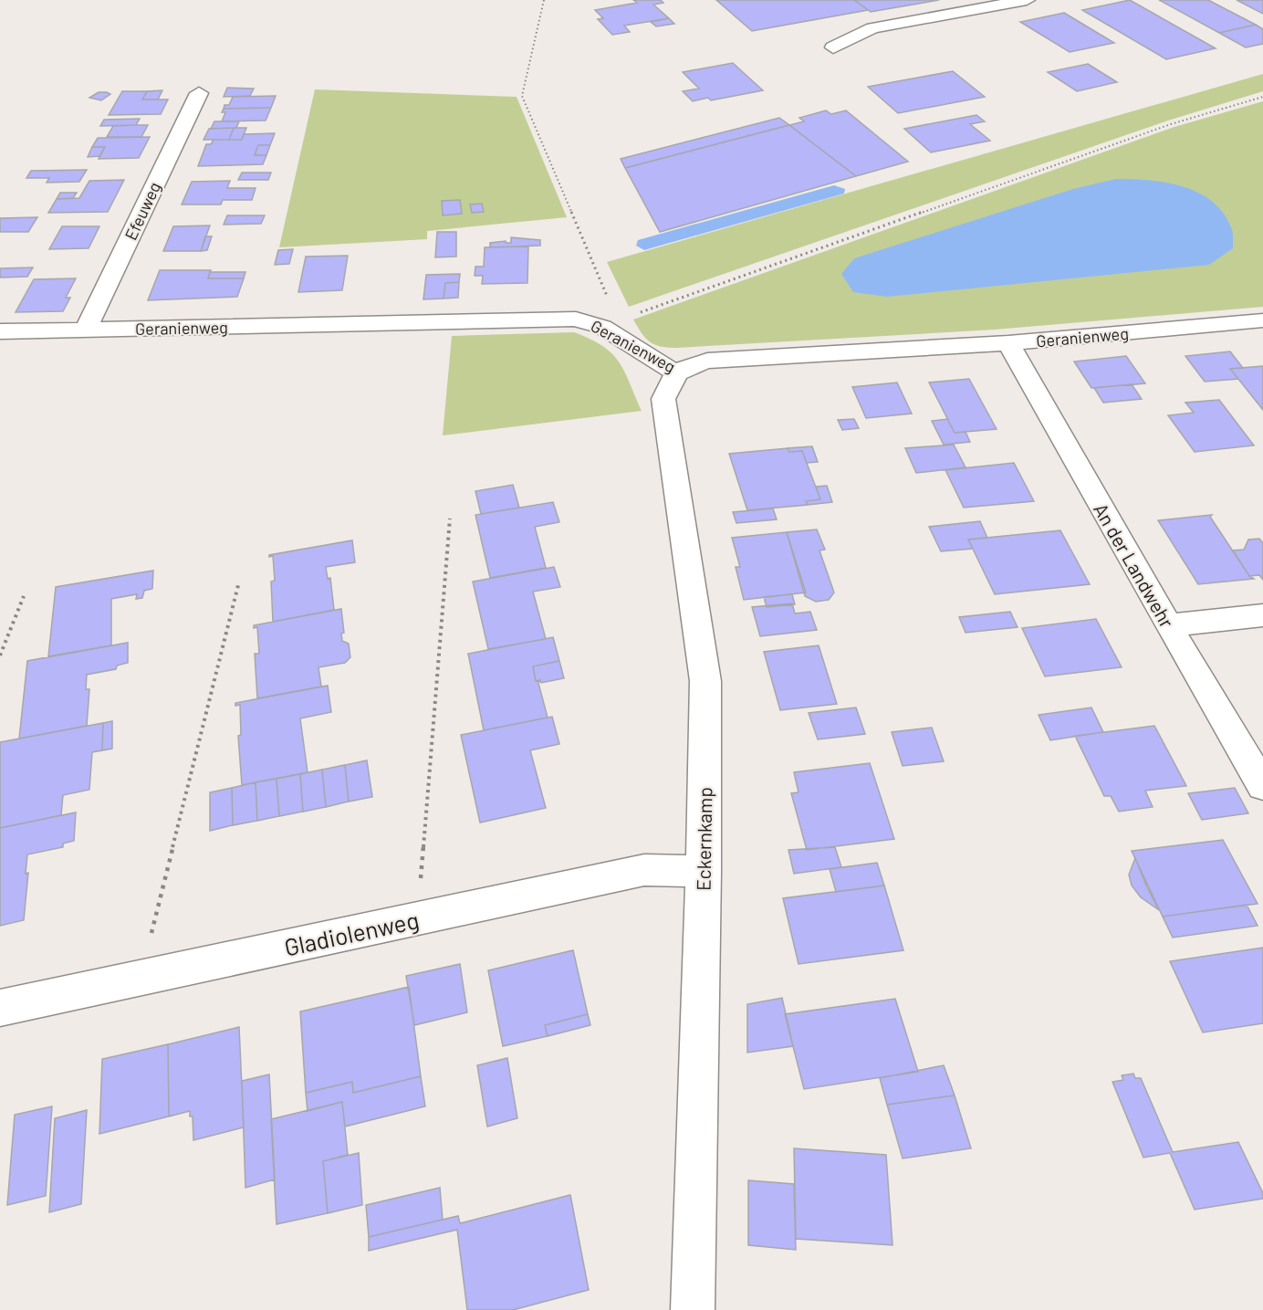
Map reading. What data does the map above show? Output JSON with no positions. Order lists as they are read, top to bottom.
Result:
{
  "streets": {
    "street": [
      "Efeuweg",
      "Geranienweg",
      "An der Landwehr",
      "Eckernkamp",
      "Gladiolenweg"
    ]
  },
  "crossings": [
    ["Efeuweg", "Geranienweg"],
    ["Geranienweg", "An der Landwehr"],
    ["Geranienweg", "Eckernkamp"],
    ["Eckernkamp", "Gladiolenweg"]
  ]
}
